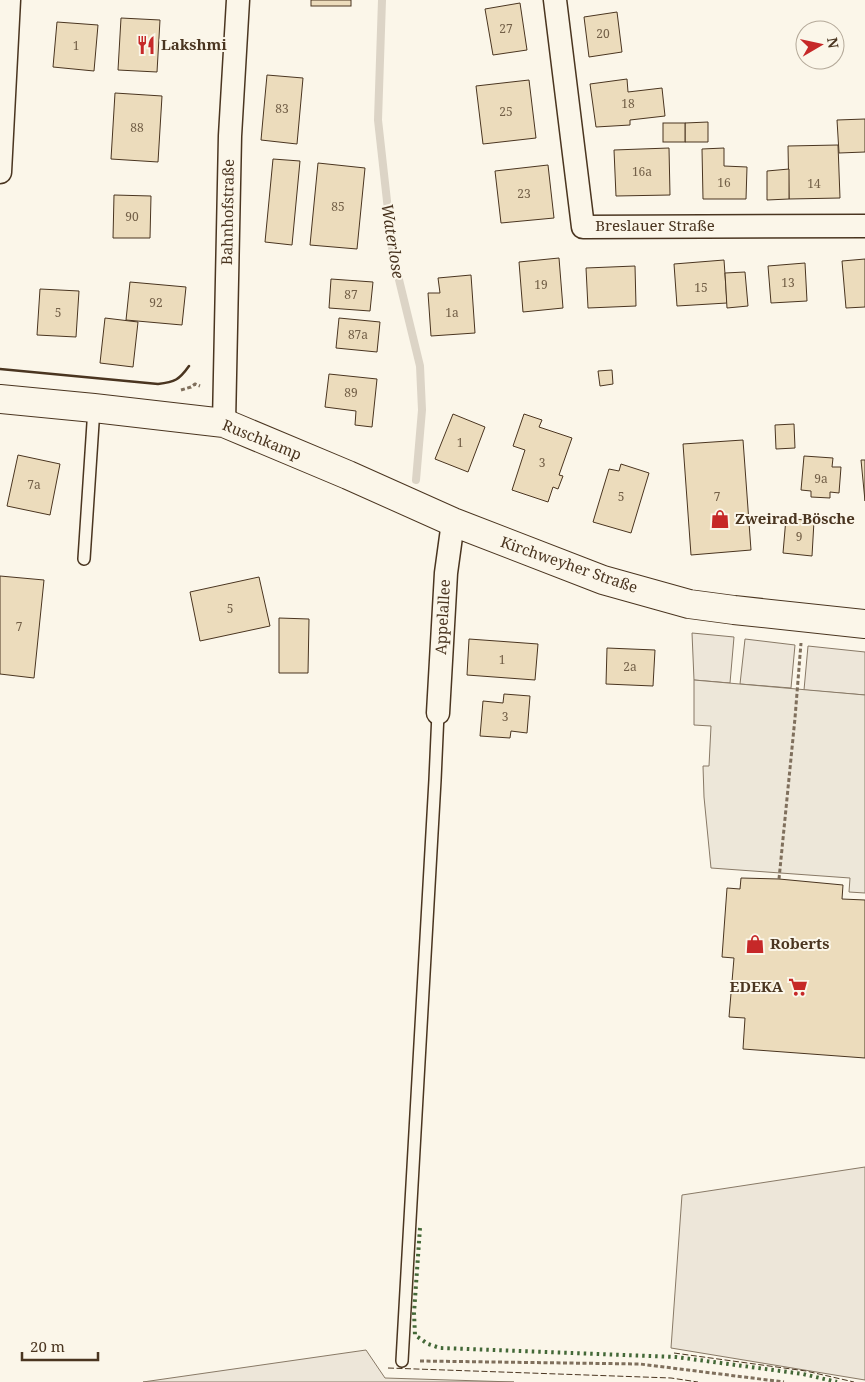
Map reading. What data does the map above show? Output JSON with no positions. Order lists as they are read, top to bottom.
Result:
{
  "streets": {
    "main road": ["Ruschkamp", "Kirchweyher Straße"],
    "street": ["Bahnhofstraße", "Breslauer Straße", "Appelallee"]
  },
  "crossings": [
    ["Bahnhofstraße", "Ruschkamp"],
    ["Ruschkamp", "Kirchweyher Straße"],
    ["Ruschkamp", "Appelallee"],
    ["Kirchweyher Straße", "Appelallee"]
  ],
  "water": ["Waterlose"],
  "places": {
    "restaurant": ["Lakshmi"],
    "shop": ["Zweirad Bösche", "Roberts"],
    "supermarket": ["EDEKA"]
  },
  "house_numbers": [
    "27",
    "20",
    "1",
    "18",
    "83",
    "25",
    "88",
    "16a",
    "16",
    "14",
    "23",
    "85",
    "90",
    "13",
    "19",
    "15",
    "87",
    "92",
    "5",
    "1a",
    "87a",
    "89",
    "1",
    "3",
    "9a",
    "7a",
    "5",
    "7",
    "9",
    "5",
    "7",
    "1",
    "2a",
    "3"
  ],
  "scale_bar": "20 m",
  "north": "right"
}
